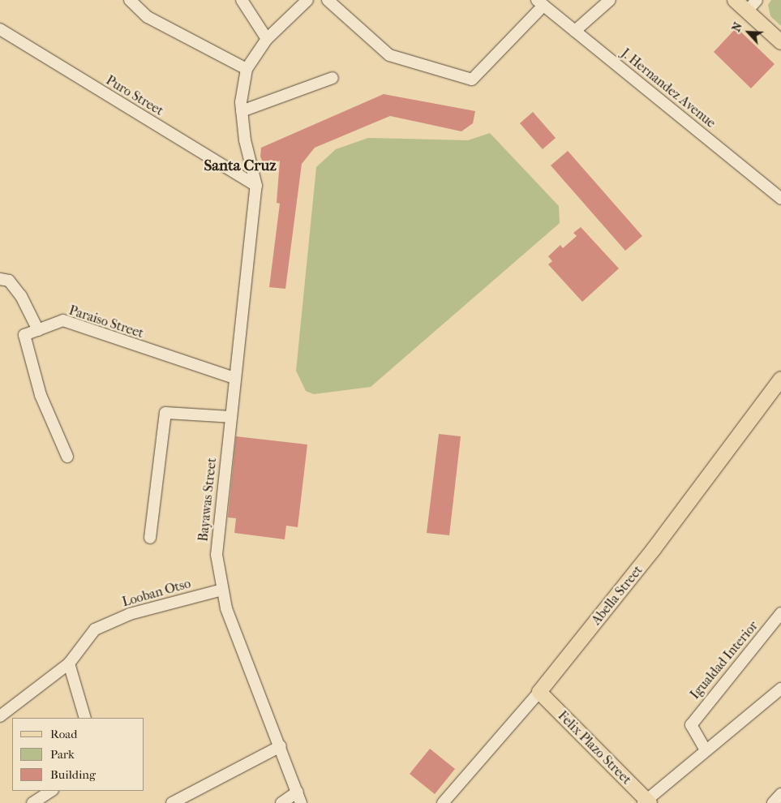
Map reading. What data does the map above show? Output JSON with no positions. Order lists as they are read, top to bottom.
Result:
{
  "streets": {
    "main road": ["Abella Street", "Felix Plazo Street"],
    "street": [
      "J. Hernandez Avenue",
      "Puro Street",
      "Paraiso Street",
      "Bayawas Street",
      "Looban Otso",
      "Igualdad Interior"
    ]
  },
  "crossings": [
    ["Puro Street", "Bayawas Street"],
    ["Paraiso Street", "Bayawas Street"],
    ["Bayawas Street", "Looban Otso"],
    ["Abella Street", "Felix Plazo Street"]
  ],
  "districts": ["Santa Cruz"],
  "legend": ["Road", "Park", "Building"],
  "north": "top left"
}
